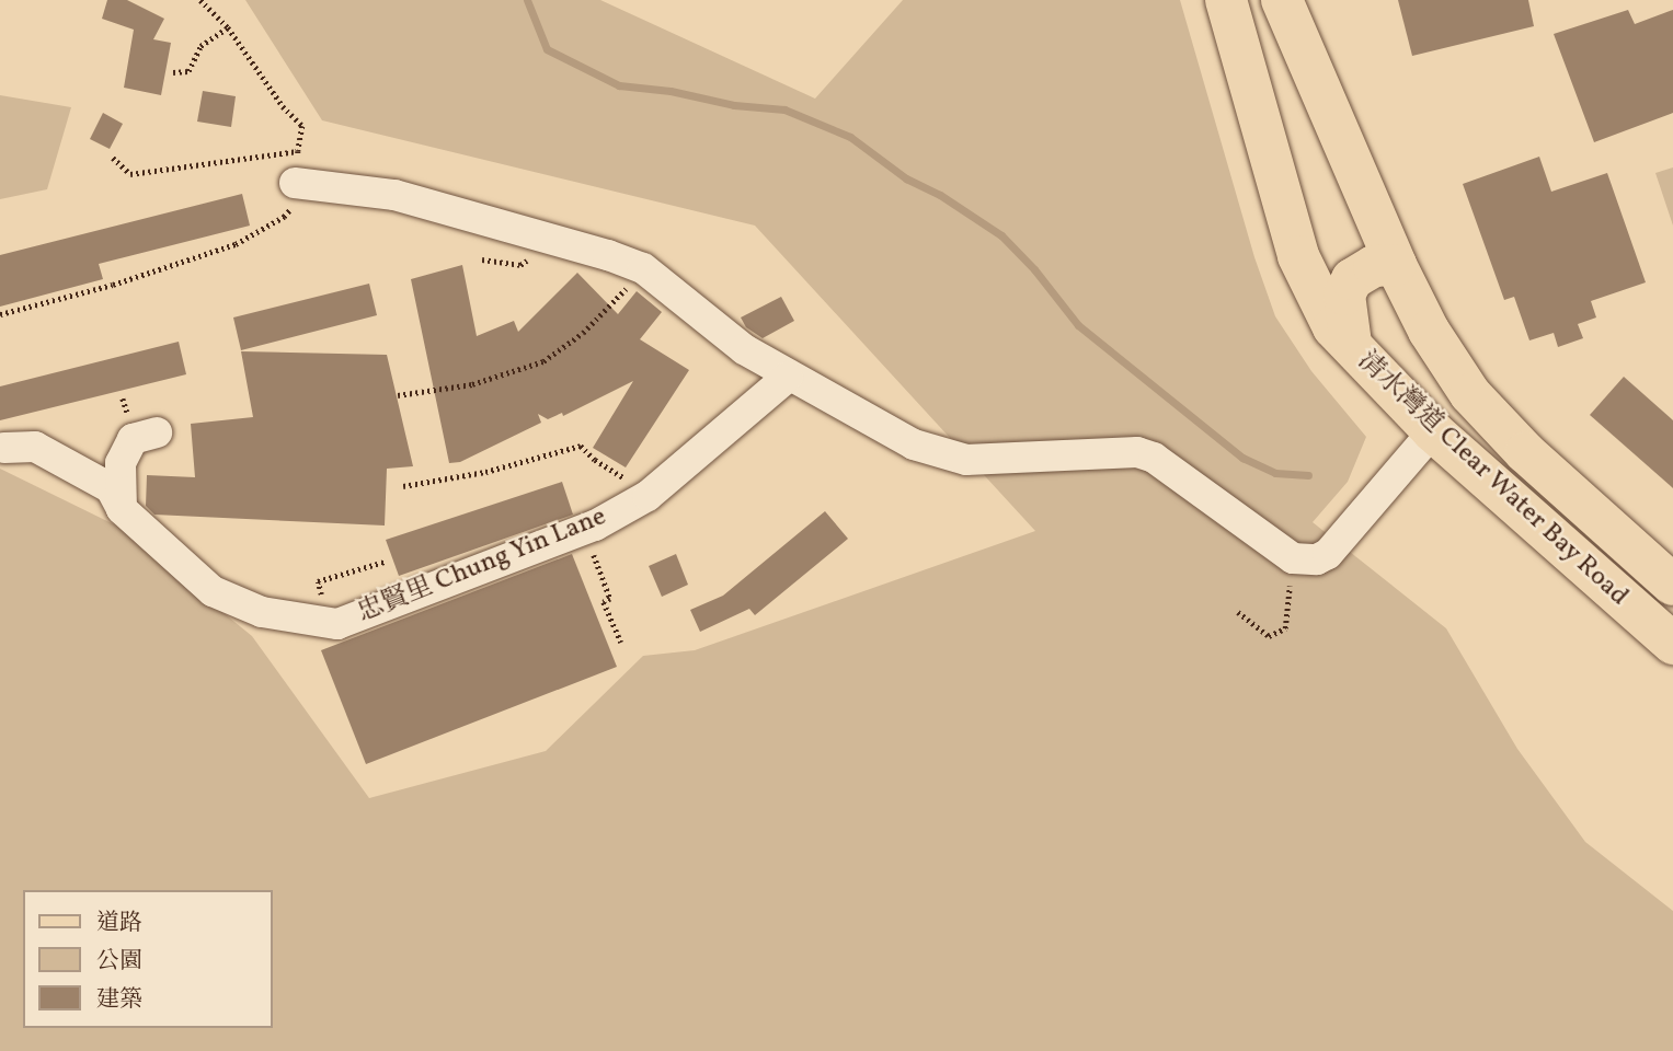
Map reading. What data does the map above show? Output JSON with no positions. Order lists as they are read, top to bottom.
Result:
{
  "streets": {
    "main road": ["清水灣道 Clear Water Bay Road"],
    "street": ["忠賢里 Chung Yin Lane"]
  },
  "legend": ["道路", "公園", "建築"]
}
